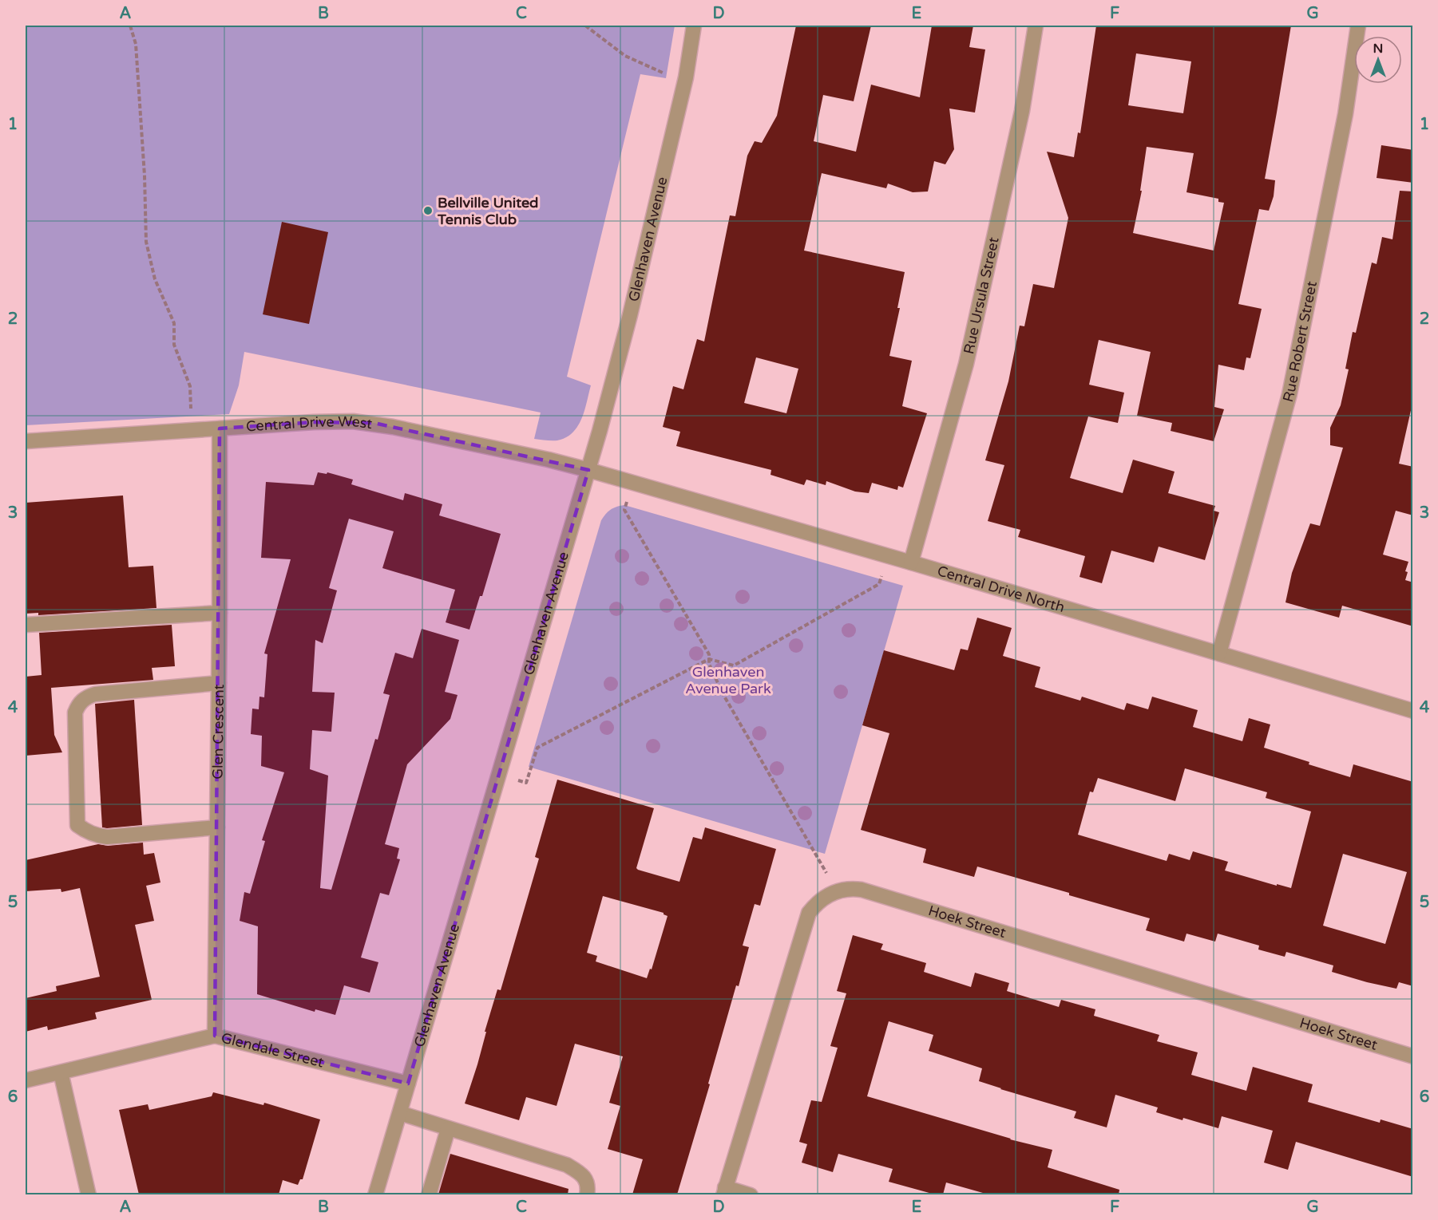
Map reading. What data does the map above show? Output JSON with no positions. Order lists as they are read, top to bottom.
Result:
{
  "streets": {
    "street": [
      "Glenhaven Avenue",
      "Rue Ursula Street",
      "Rue Robert Street",
      "Central Drive West",
      "Central Drive North",
      "Glen Crescent",
      "Hoek Street",
      "Glendale Street"
    ]
  },
  "crossings": [
    ["Glenhaven Avenue", "Central Drive West"],
    ["Glenhaven Avenue", "Central Drive North"],
    ["Glenhaven Avenue", "Glendale Street"],
    ["Rue Ursula Street", "Central Drive North"],
    ["Rue Robert Street", "Central Drive North"],
    ["Central Drive West", "Central Drive North"],
    ["Central Drive West", "Glen Crescent"],
    ["Glen Crescent", "Glendale Street"]
  ],
  "parks": ["Glenhaven Avenue Park"],
  "places": ["Bellville United Tennis Club"],
  "north": "top",
  "grid": {
    "columns": [
      "A",
      "B",
      "C",
      "D",
      "E",
      "F",
      "G"
    ],
    "rows": [
      "1",
      "2",
      "3",
      "4",
      "5",
      "6"
    ]
  }
}
